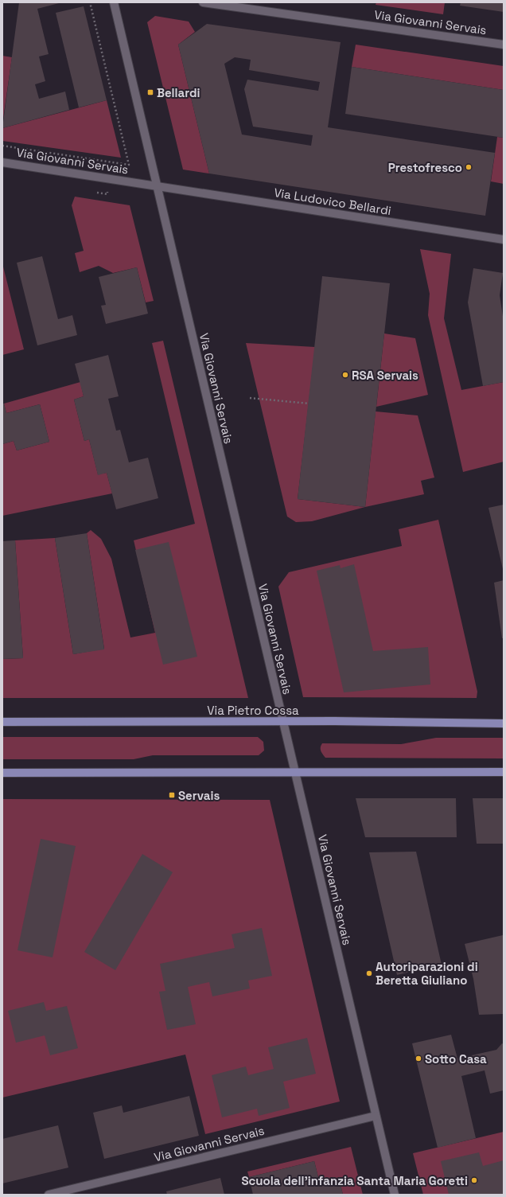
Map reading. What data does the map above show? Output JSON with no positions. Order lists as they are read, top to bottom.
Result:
{
  "streets": {
    "main road": ["Via Pietro Cossa"],
    "street": ["Via Giovanni Servais", "Via Ludovico Bellardi"]
  },
  "crossings": [
    ["Via Giovanni Servais", "Via Ludovico Bellardi"],
    ["Via Giovanni Servais", "Via Pietro Cossa"]
  ],
  "places": {
    "transit": ["Bellardi", "Servais"],
    "other": [
      "Prestofresco",
      "RSA Servais",
      "Autoriparazioni di Beretta Giuliano",
      "Sotto Casa",
      "Scuola dell'infanzia Santa Maria Goretti"
    ]
  }
}
